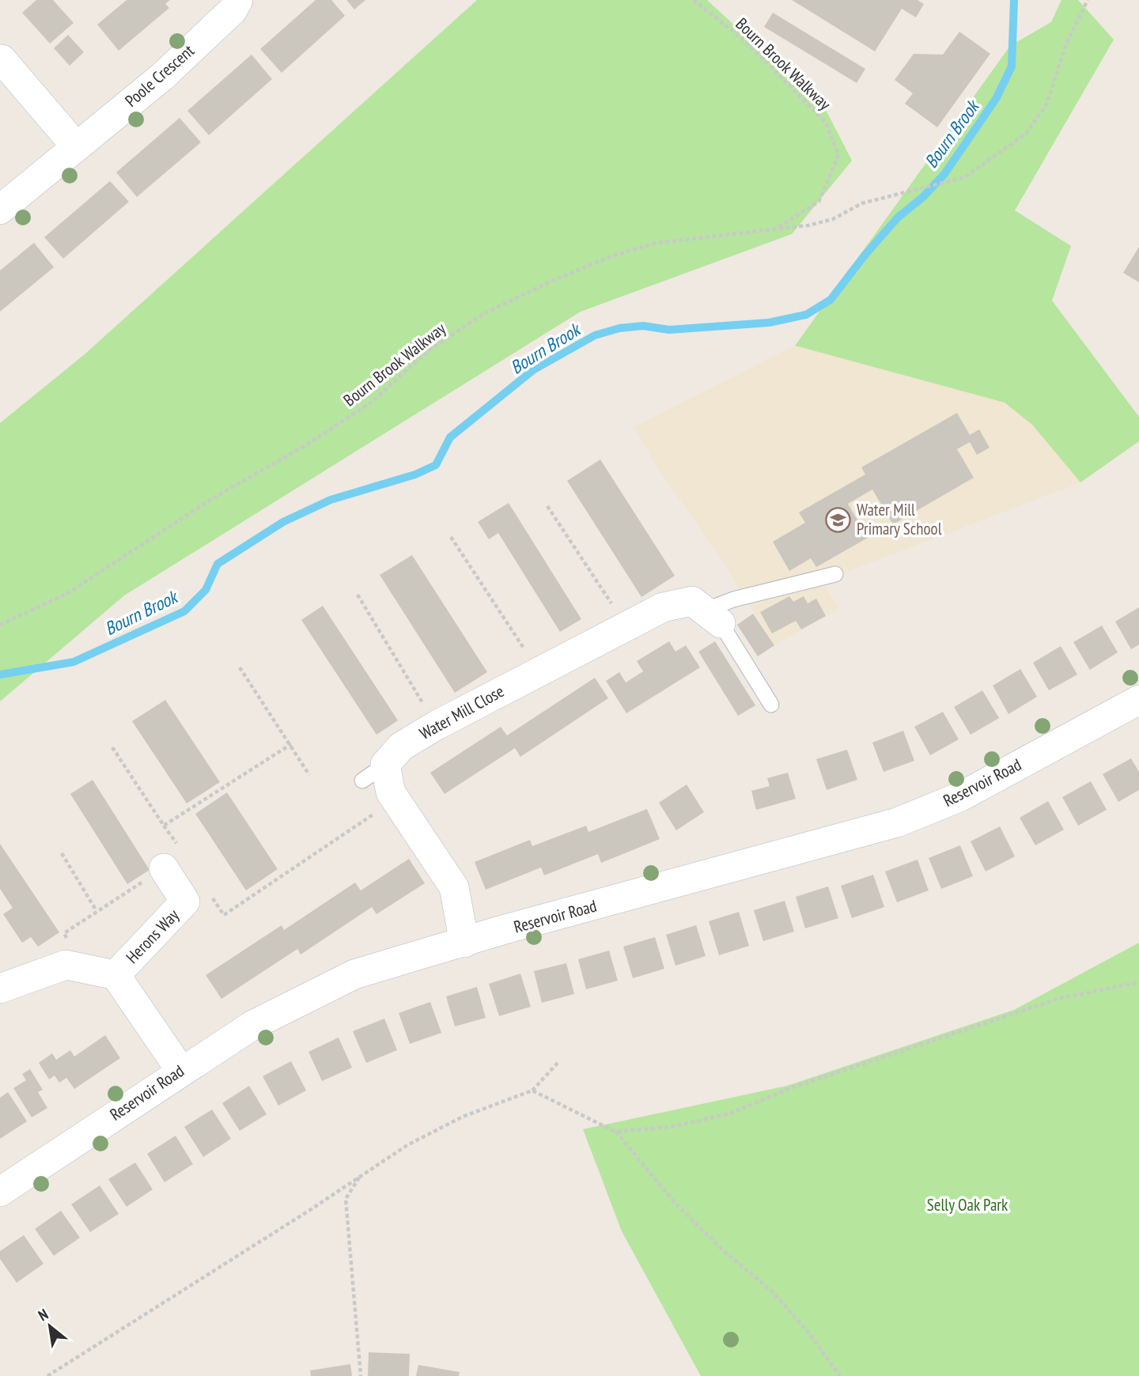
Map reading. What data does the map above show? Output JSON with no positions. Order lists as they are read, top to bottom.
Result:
{
  "streets": {
    "street": [
      "Poole Crescent",
      "Water Mill Close",
      "Reservoir Road",
      "Herons Way"
    ],
    "path": ["Bourn Brook Walkway"]
  },
  "crossings": [
    ["Water Mill Close", "Reservoir Road"],
    ["Reservoir Road", "Herons Way"]
  ],
  "water": ["Bourn Brook"],
  "parks": ["Selly Oak Park"],
  "places": {
    "school or university": ["Water Mill Primary School"]
  },
  "north": "top left"
}
